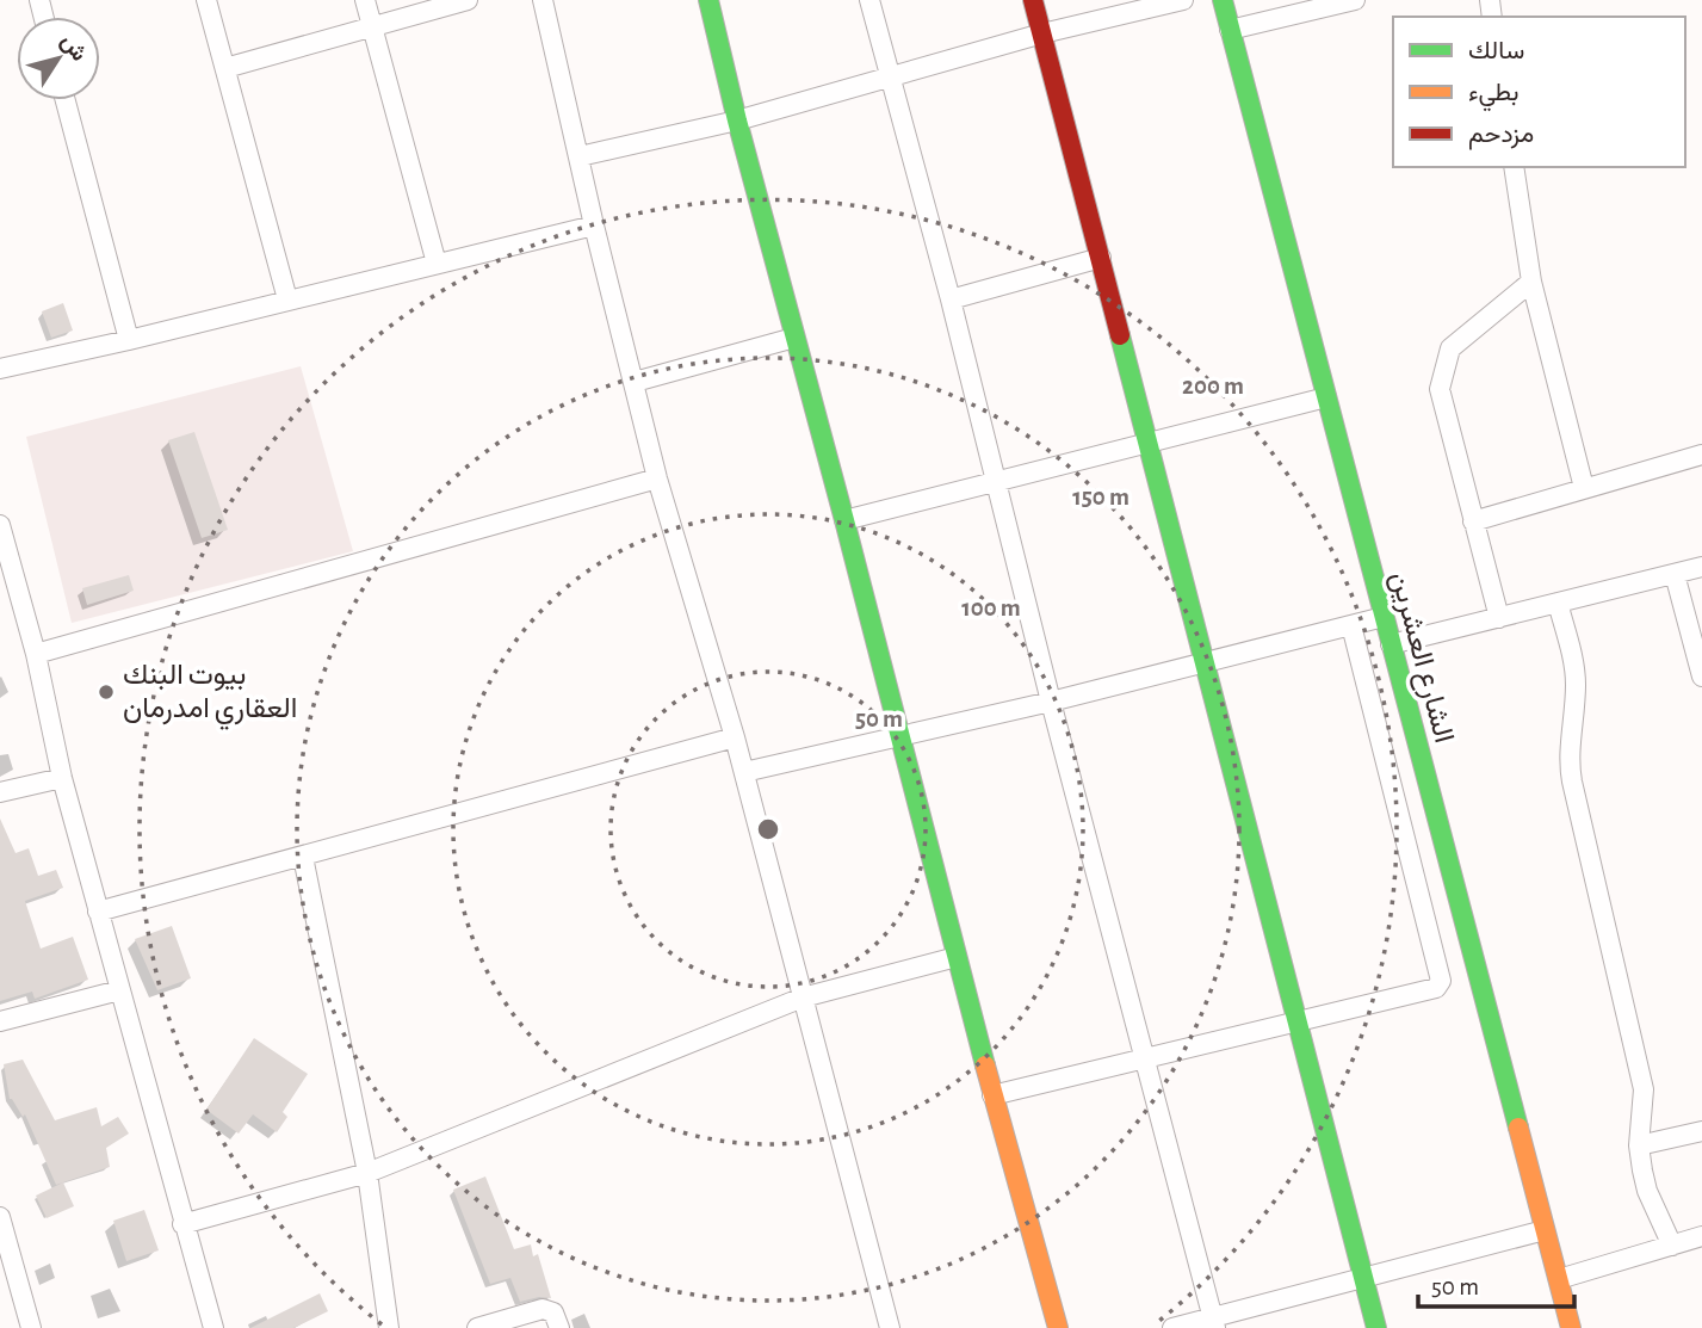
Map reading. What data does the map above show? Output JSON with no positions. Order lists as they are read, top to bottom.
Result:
{
  "streets": {
    "street": ["الشارع العشرين"]
  },
  "places": ["بيوت البنك العقاري امدرمان"],
  "legend": ["سالك", "بطيء", "مزدحم"],
  "scale_bar": "50 m",
  "north": "top right",
  "rings": [
    "200 m",
    "150 m",
    "100 m",
    "50 m"
  ]
}
